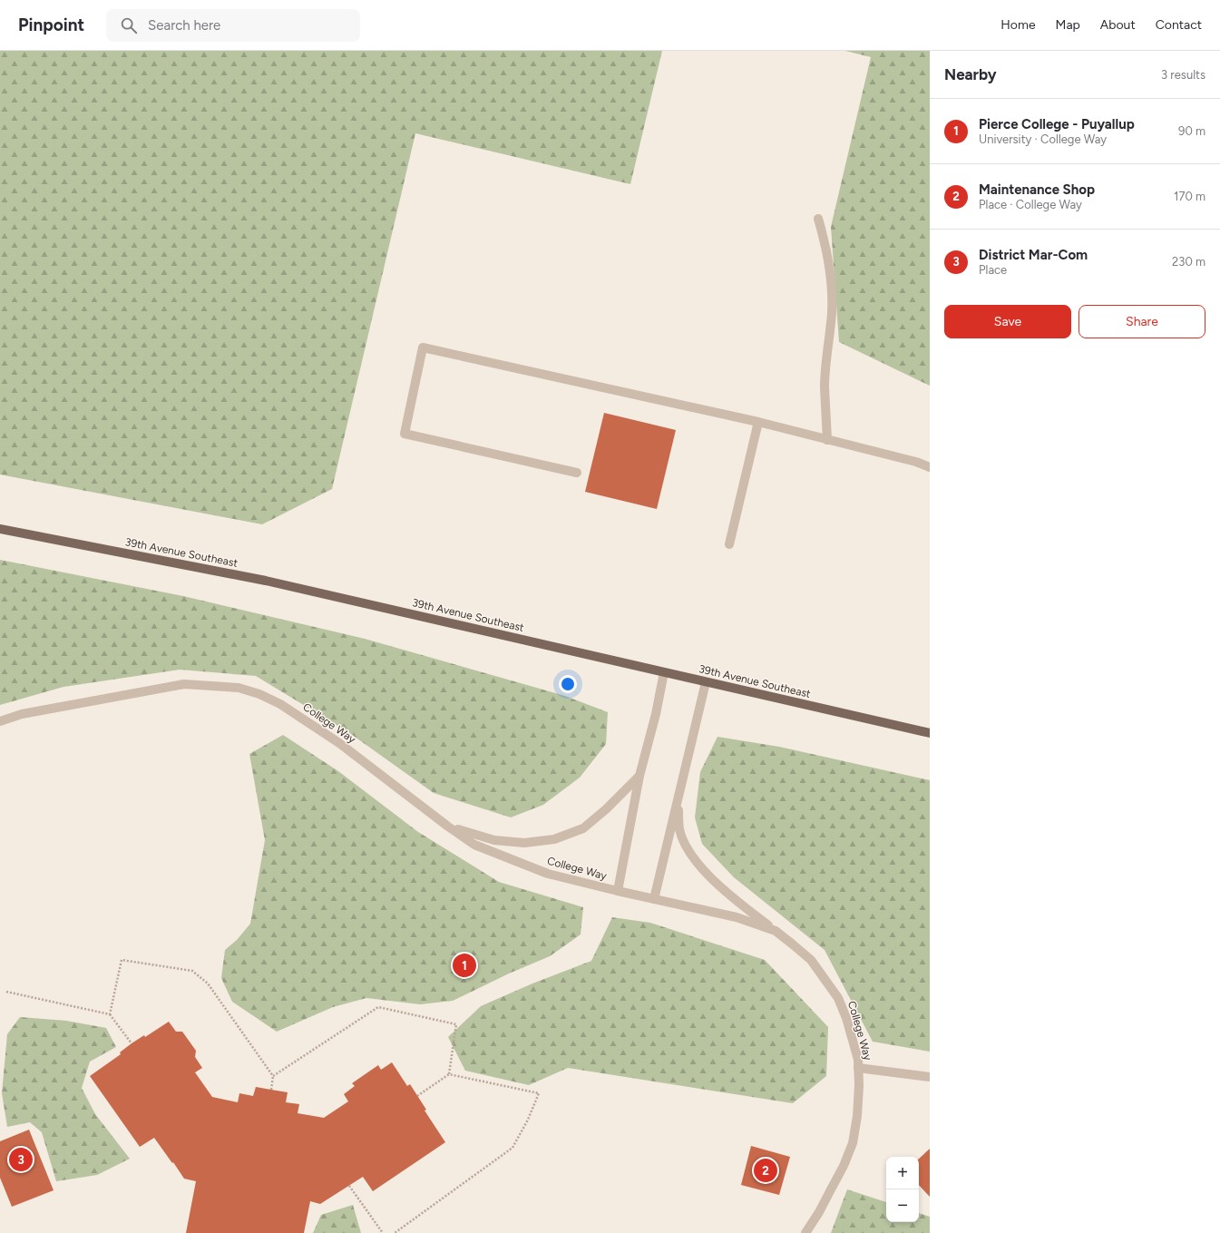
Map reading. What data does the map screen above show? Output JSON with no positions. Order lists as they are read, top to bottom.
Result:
{
  "streets": {
    "main road": ["39th Avenue Southeast"],
    "street": ["College Way"]
  },
  "crossings": [
    ["39th Avenue Southeast", "College Way"]
  ],
  "page": {
    "header": "Pinpoint",
    "search": "Search here",
    "nav": [
      "Home",
      "Map",
      "About",
      "Contact"
    ],
    "heading": ["Nearby", "3 results"],
    "list": [
      {
        "mark": "1",
        "name": "Pierce College - Puyallup",
        "note": "University · College Way",
        "value": "90 m"
      },
      {
        "mark": "2",
        "name": "Maintenance Shop",
        "note": "Place · College Way",
        "value": "170 m"
      },
      {
        "mark": "3",
        "name": "District Mar-Com",
        "note": "Place",
        "value": "230 m"
      }
    ],
    "buttons": ["Save", "Share"],
    "pins": ["1", "3", "2"],
    "map_buttons": ["+", "−"]
  }
}
